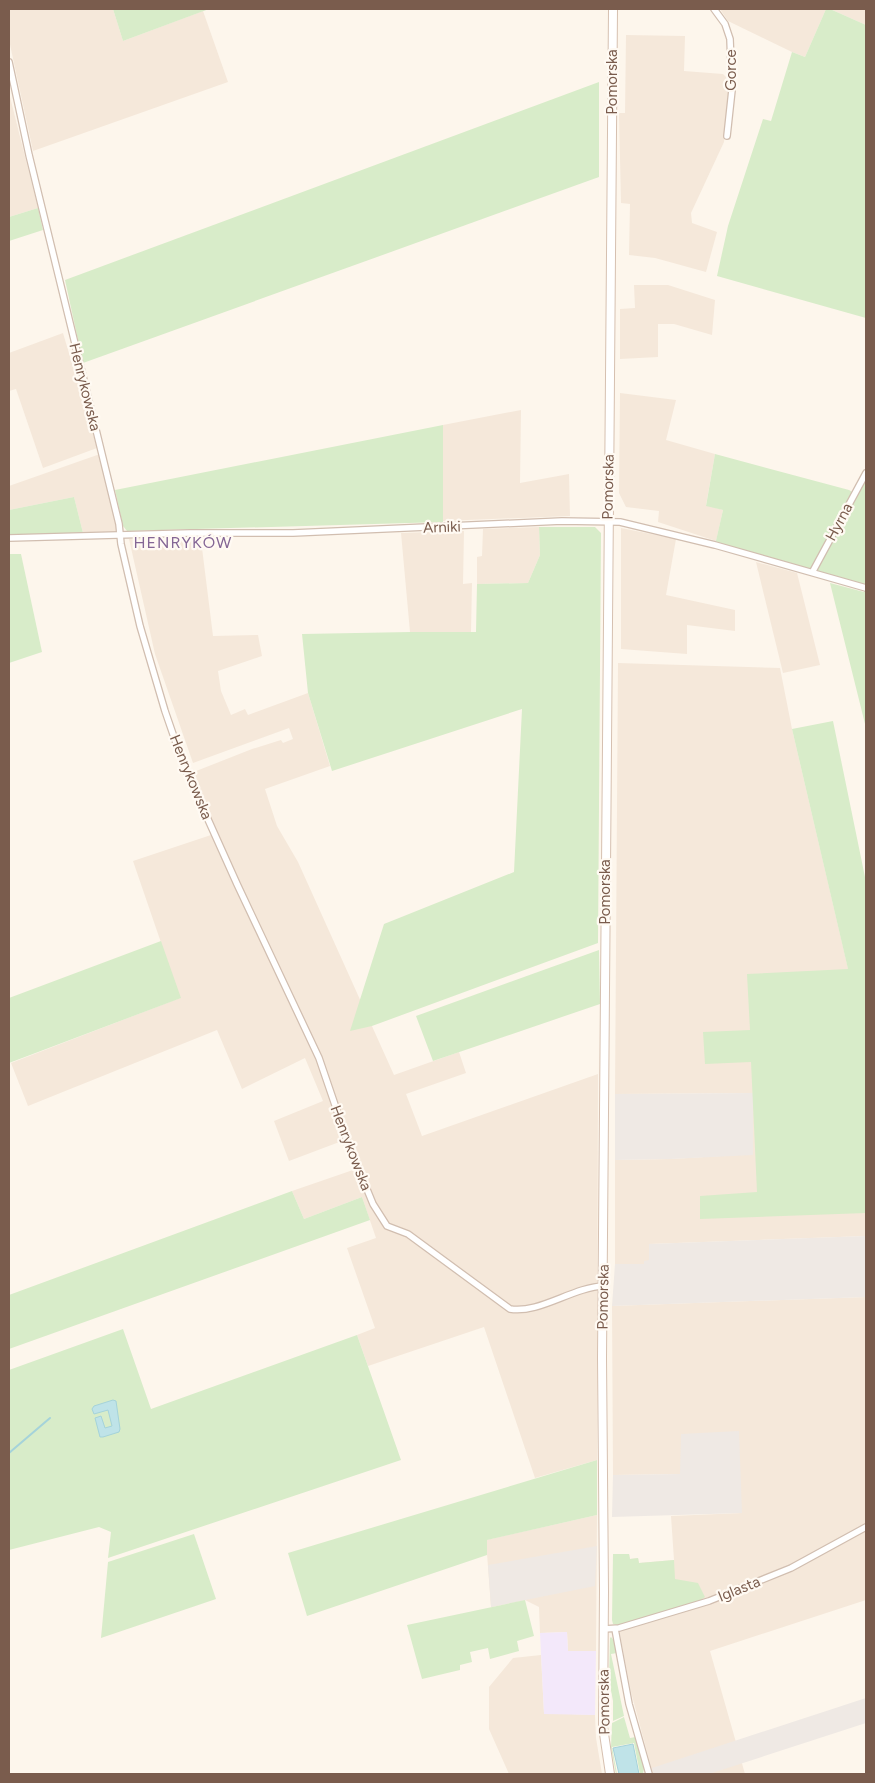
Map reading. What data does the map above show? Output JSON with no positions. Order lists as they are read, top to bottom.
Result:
{
  "streets": {
    "street": [
      "Gorce",
      "Pomorska",
      "Henrykowska",
      "Hyrna",
      "Arniki",
      "Iglasta"
    ]
  },
  "crossings": [
    ["Pomorska", "Henrykowska"],
    ["Pomorska", "Arniki"],
    ["Pomorska", "Iglasta"],
    ["Henrykowska", "Arniki"],
    ["Hyrna", "Arniki"]
  ],
  "districts": ["HENRYKÓW"]
}
